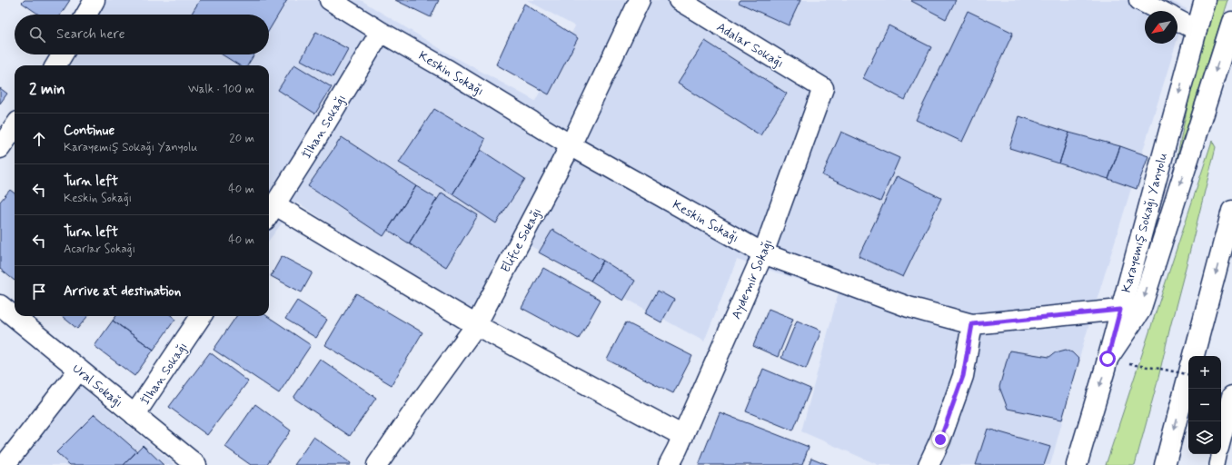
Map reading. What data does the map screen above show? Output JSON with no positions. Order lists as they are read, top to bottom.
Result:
{
  "streets": {
    "main road": [
      "Adalar Sokağı",
      "Keskin Sokağı",
      "İlhan Sokağı",
      "Karayemiş Sokağı Yanyolu",
      "Elifce Sokağı",
      "Aydemir Sokağı",
      "Ural Sokağı"
    ]
  },
  "crossings": [
    ["Adalar Sokağı", "Aydemir Sokağı"],
    ["Keskin Sokağı", "İlhan Sokağı"],
    ["Keskin Sokağı", "Karayemiş Sokağı Yanyolu"],
    ["Keskin Sokağı", "Elifce Sokağı"],
    ["Keskin Sokağı", "Aydemir Sokağı"],
    ["İlhan Sokağı", "Ural Sokağı"]
  ],
  "north": "bottom left",
  "page": {
    "search": "Search here",
    "heading": ["2 min", "Walk · 100 m"],
    "list": [
      ["Continue", "Karayemiş Sokağı Yanyolu", "20 m"],
      ["Turn left", "Keskin Sokağı", "40 m"],
      ["Turn left", "Acarlar Sokağı", "40 m"],
      "Arrive at destination"
    ],
    "map_buttons": ["+", "−"]
  }
}
